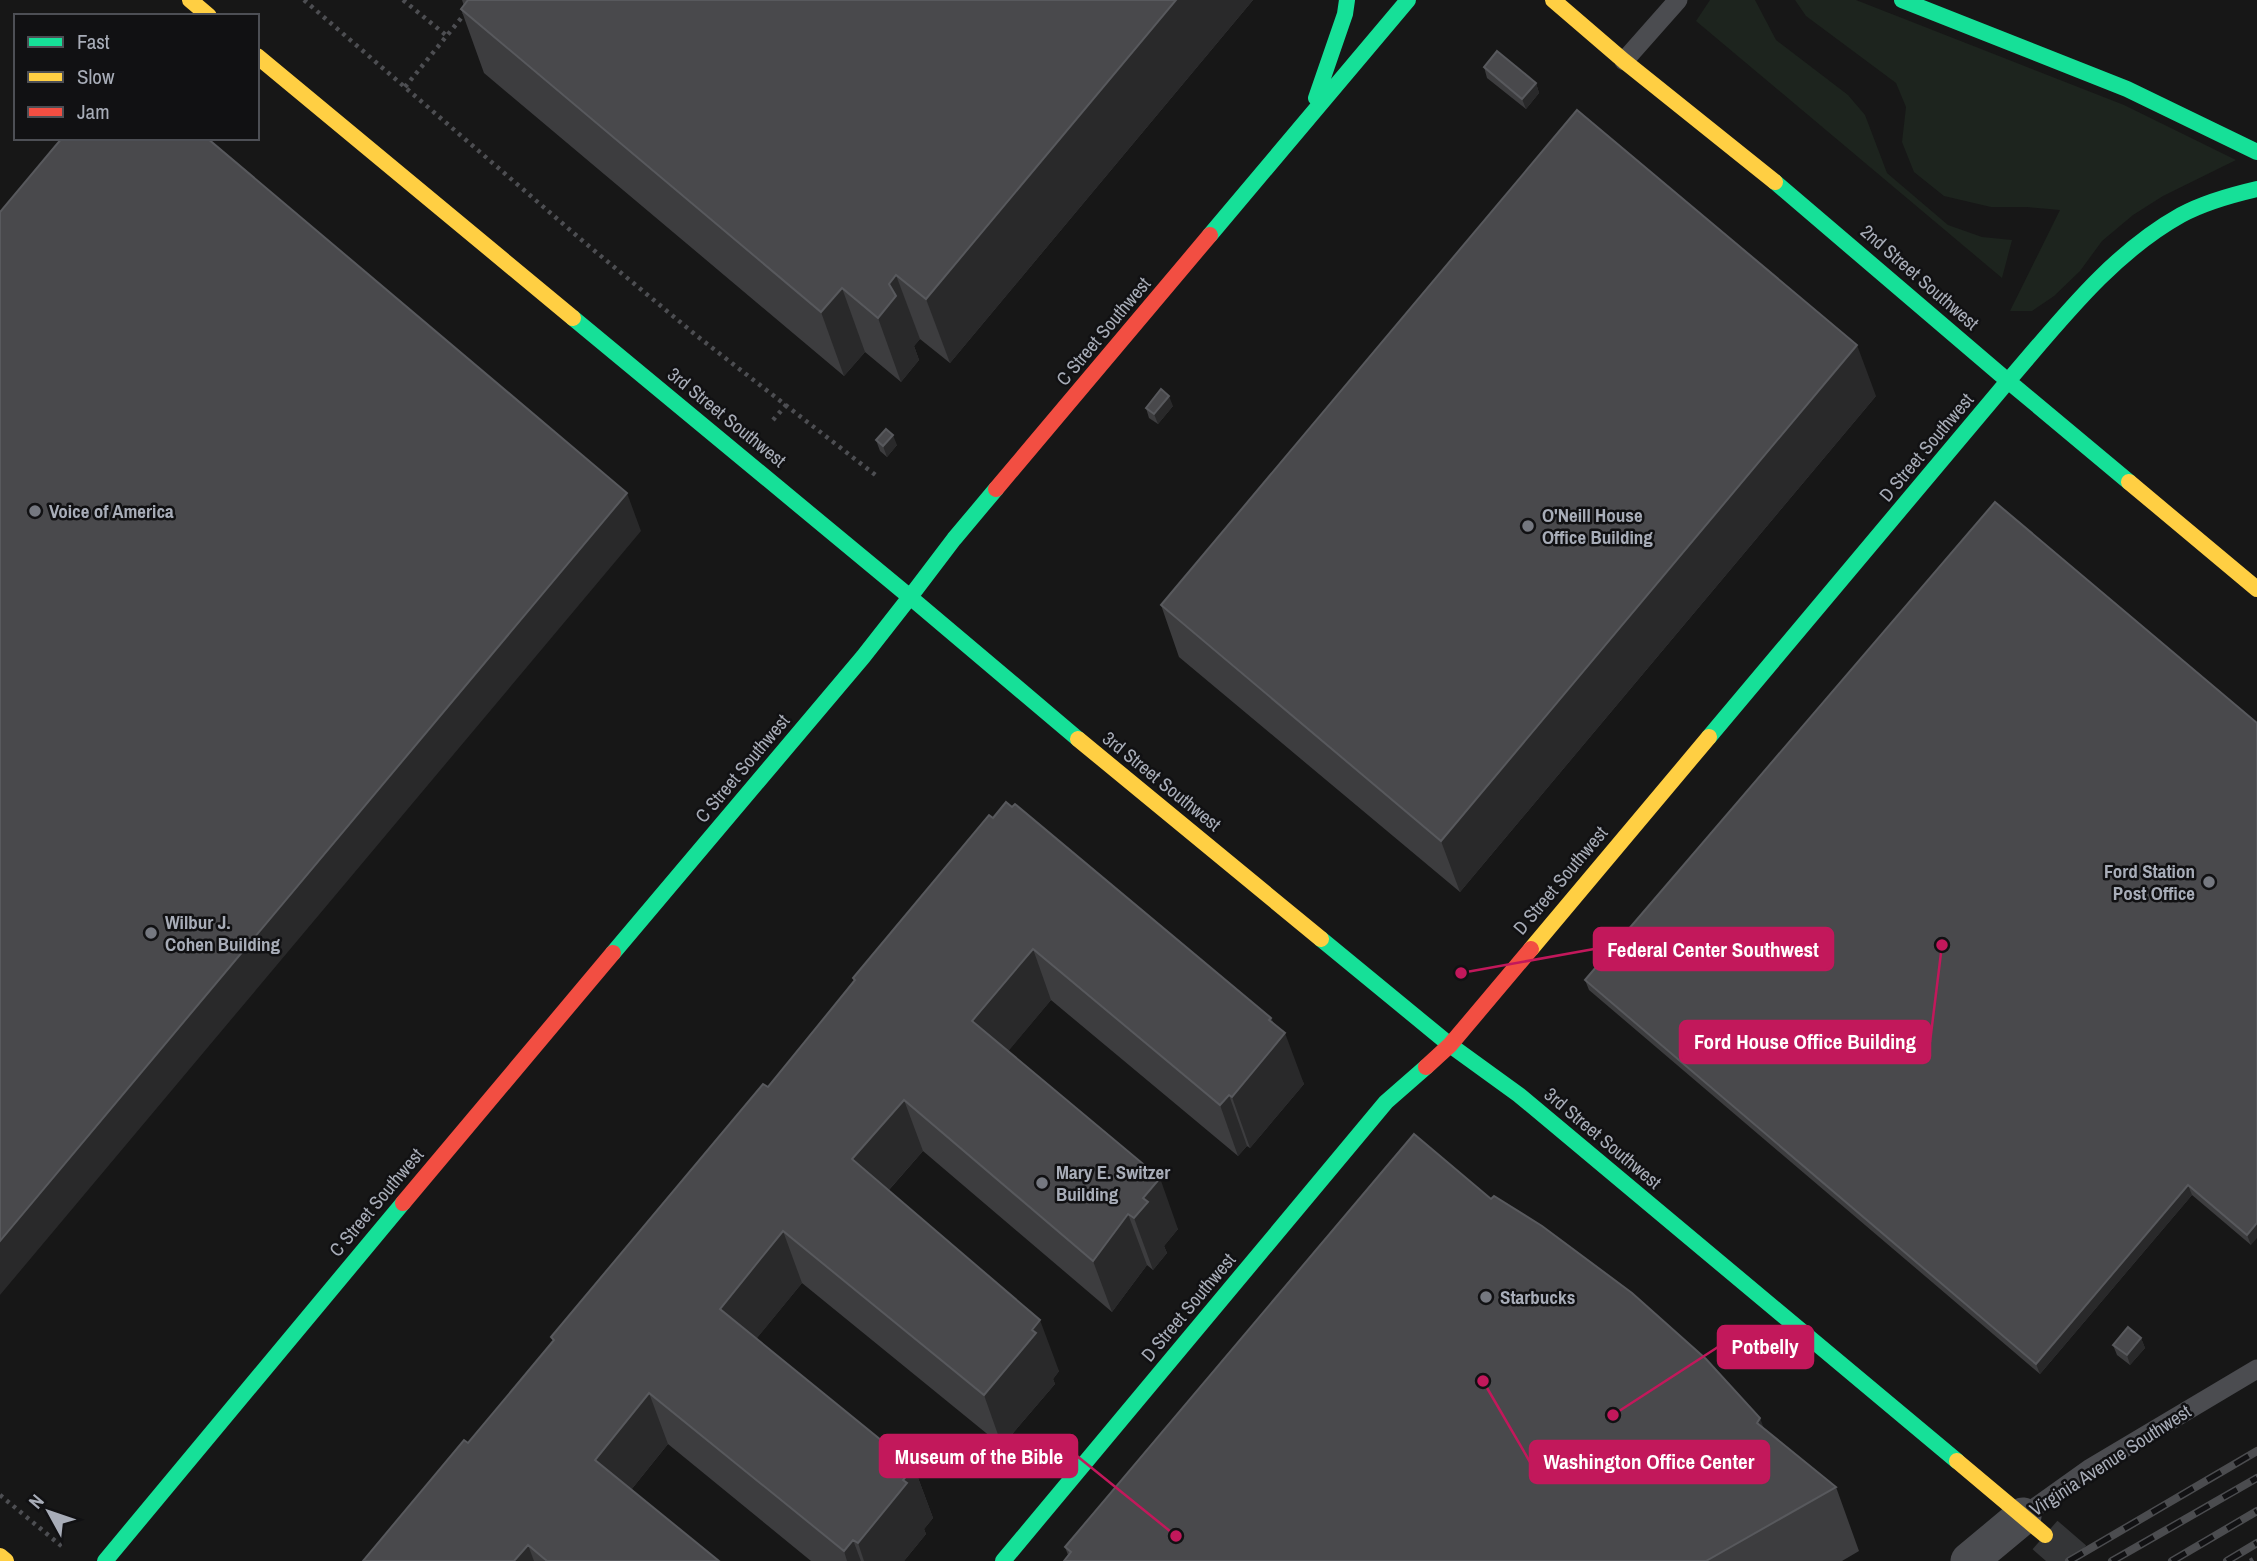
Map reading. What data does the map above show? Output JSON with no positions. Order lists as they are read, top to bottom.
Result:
{
  "streets": {
    "main road": [
      "2nd Street Southwest",
      "C Street Southwest",
      "3rd Street Southwest",
      "D Street Southwest"
    ],
    "street": ["Virginia Avenue Southwest"]
  },
  "crossings": [
    ["2nd Street Southwest", "D Street Southwest"],
    ["C Street Southwest", "3rd Street Southwest"],
    ["3rd Street Southwest", "D Street Southwest"],
    ["3rd Street Southwest", "Virginia Avenue Southwest"]
  ],
  "places": [
    "Voice of America",
    "O'Neill House Office Building",
    "Ford Station Post Office",
    "Wilbur J. Cohen Building",
    "Ford House Office Building",
    "Federal Center Southwest",
    "Mary E. Switzer Building",
    "Starbucks",
    "Washington Office Center",
    "Potbelly",
    "Museum of the Bible"
  ],
  "legend": ["Fast", "Slow", "Jam"],
  "north": "top left"
}
